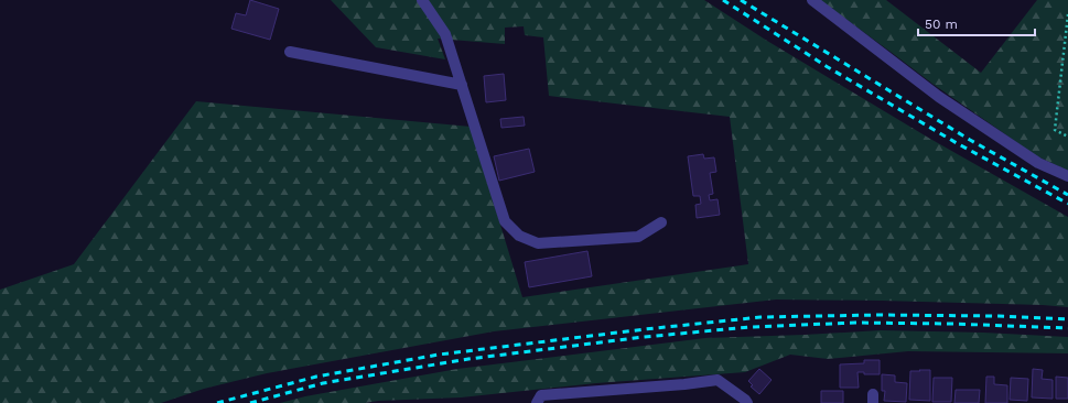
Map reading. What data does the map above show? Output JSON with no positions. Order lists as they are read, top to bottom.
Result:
{
  "scale_bar": "50 m"
}
